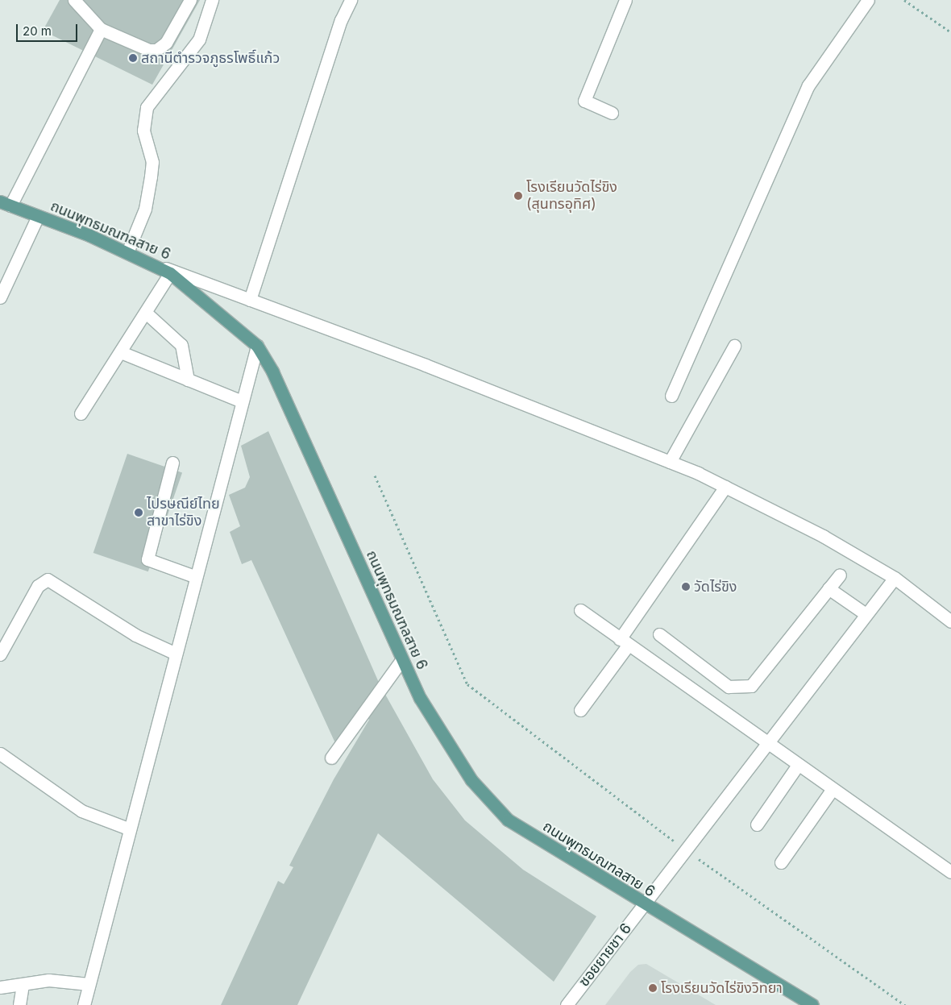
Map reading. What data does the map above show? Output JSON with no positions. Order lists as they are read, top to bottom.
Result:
{
  "streets": {
    "main road": ["ถนนพุทธมณฑลสาย 6"],
    "street": ["ซอยยายชา 6"]
  },
  "crossings": [
    ["ถนนพุทธมณฑลสาย 6", "ซอยยายชา 6"]
  ],
  "places": [
    "สถานีตำรวจภูธรโพธิ์แก้ว",
    "โรงเรียนวัดไร่ขิง (สุนทรอุทิศ)",
    "ไปรษณีย์ไทย สาขาไร่ขิง",
    "วัดไร่ขิง",
    "โรงเรียนวัดไร่ขิงวิทยา"
  ],
  "scale_bar": "20 m"
}
